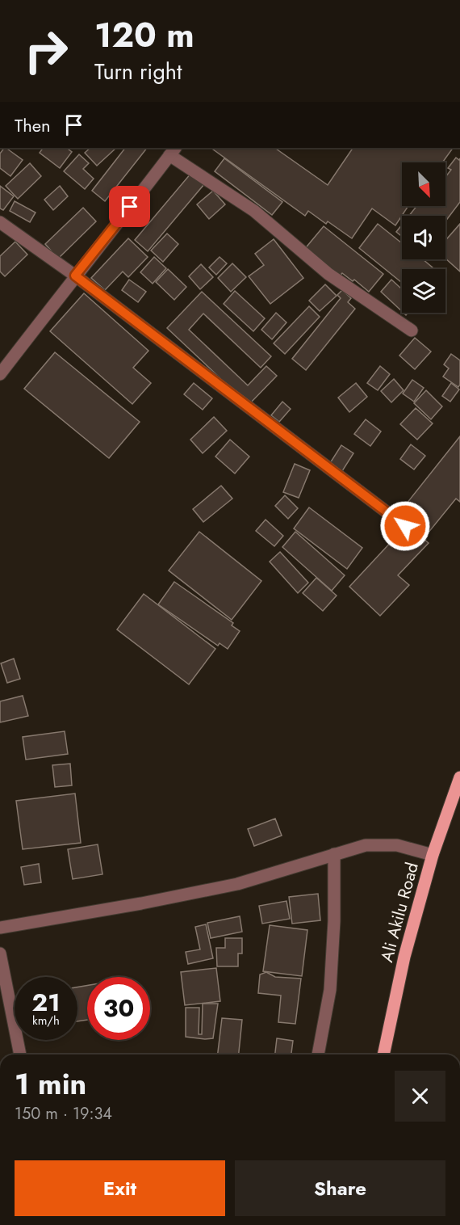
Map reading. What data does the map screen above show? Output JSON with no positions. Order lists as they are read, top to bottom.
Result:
{
  "streets": {
    "main road": ["Ali Akilu Road"]
  },
  "north": "bottom right",
  "page": {
    "turn": ["120 m", "Turn right"],
    "then": "Then",
    "speed": "21 km/h",
    "limit": "30",
    "heading": ["1 min", "150 m · 19:34"],
    "buttons": ["Exit", "Share"]
  }
}
